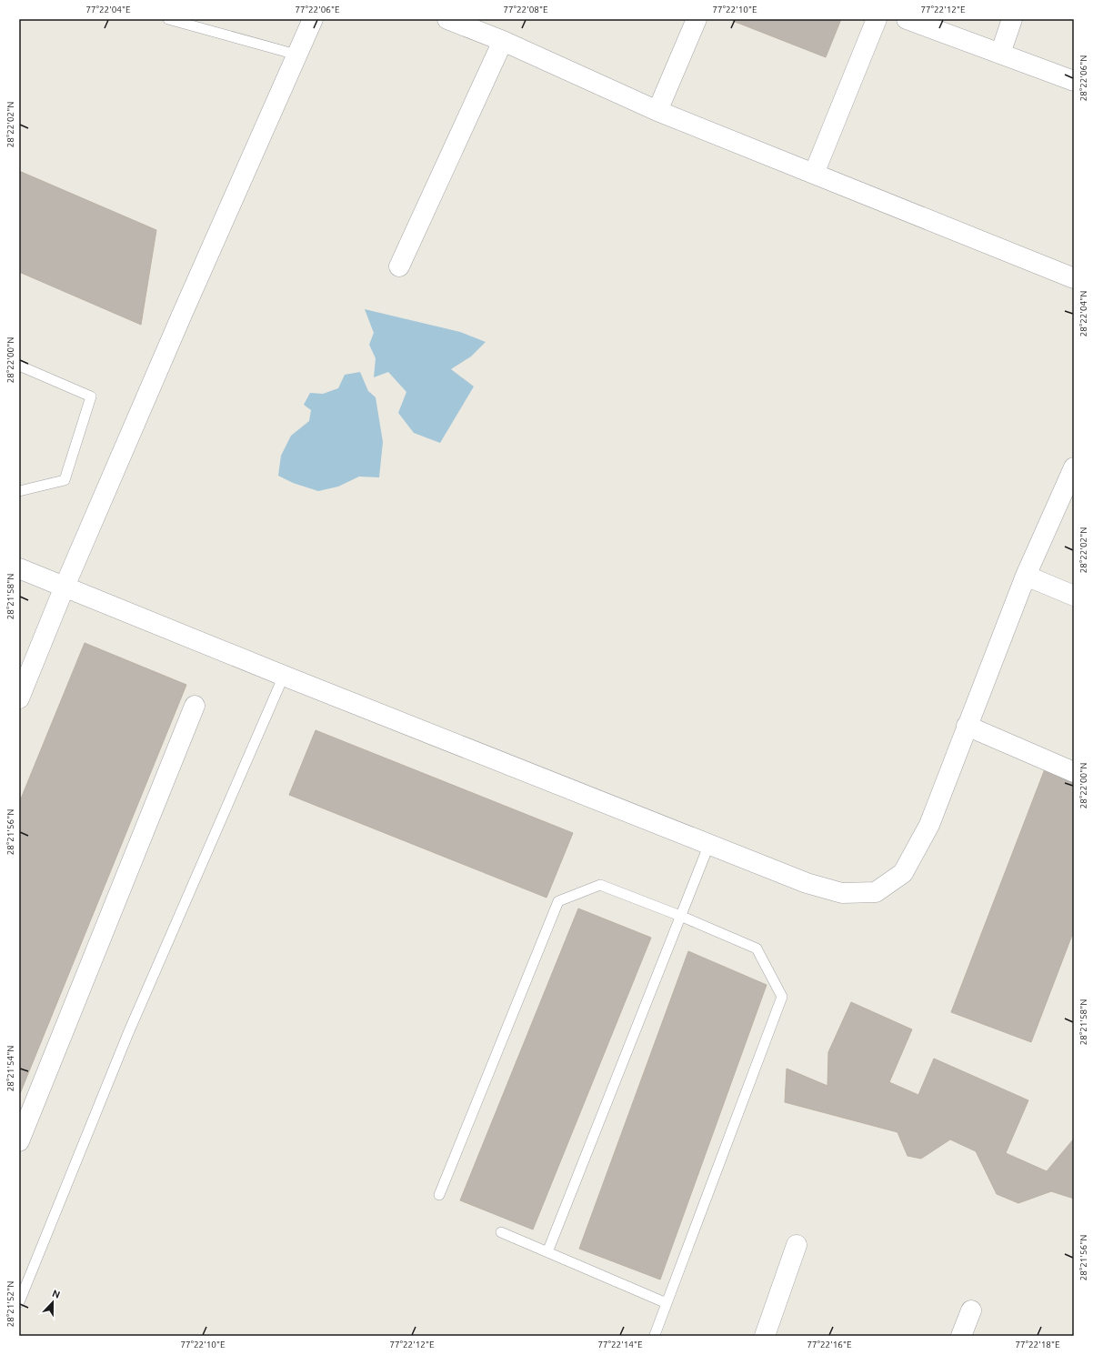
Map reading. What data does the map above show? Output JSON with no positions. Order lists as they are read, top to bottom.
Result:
{
  "north": "top",
  "coordinates": [
    "77°22'04\"E",
    "77°22'06\"E",
    "77°22'08\"E",
    "77°22'10\"E",
    "77°22'12\"E",
    "28°22'06\"N",
    "28°22'02\"N",
    "28°22'04\"N",
    "28°22'00\"N",
    "28°21'58\"N",
    "28°21'56\"N",
    "28°21'54\"N",
    "28°21'52\"N",
    "77°22'14\"E",
    "77°22'16\"E",
    "77°22'18\"E"
  ]
}
